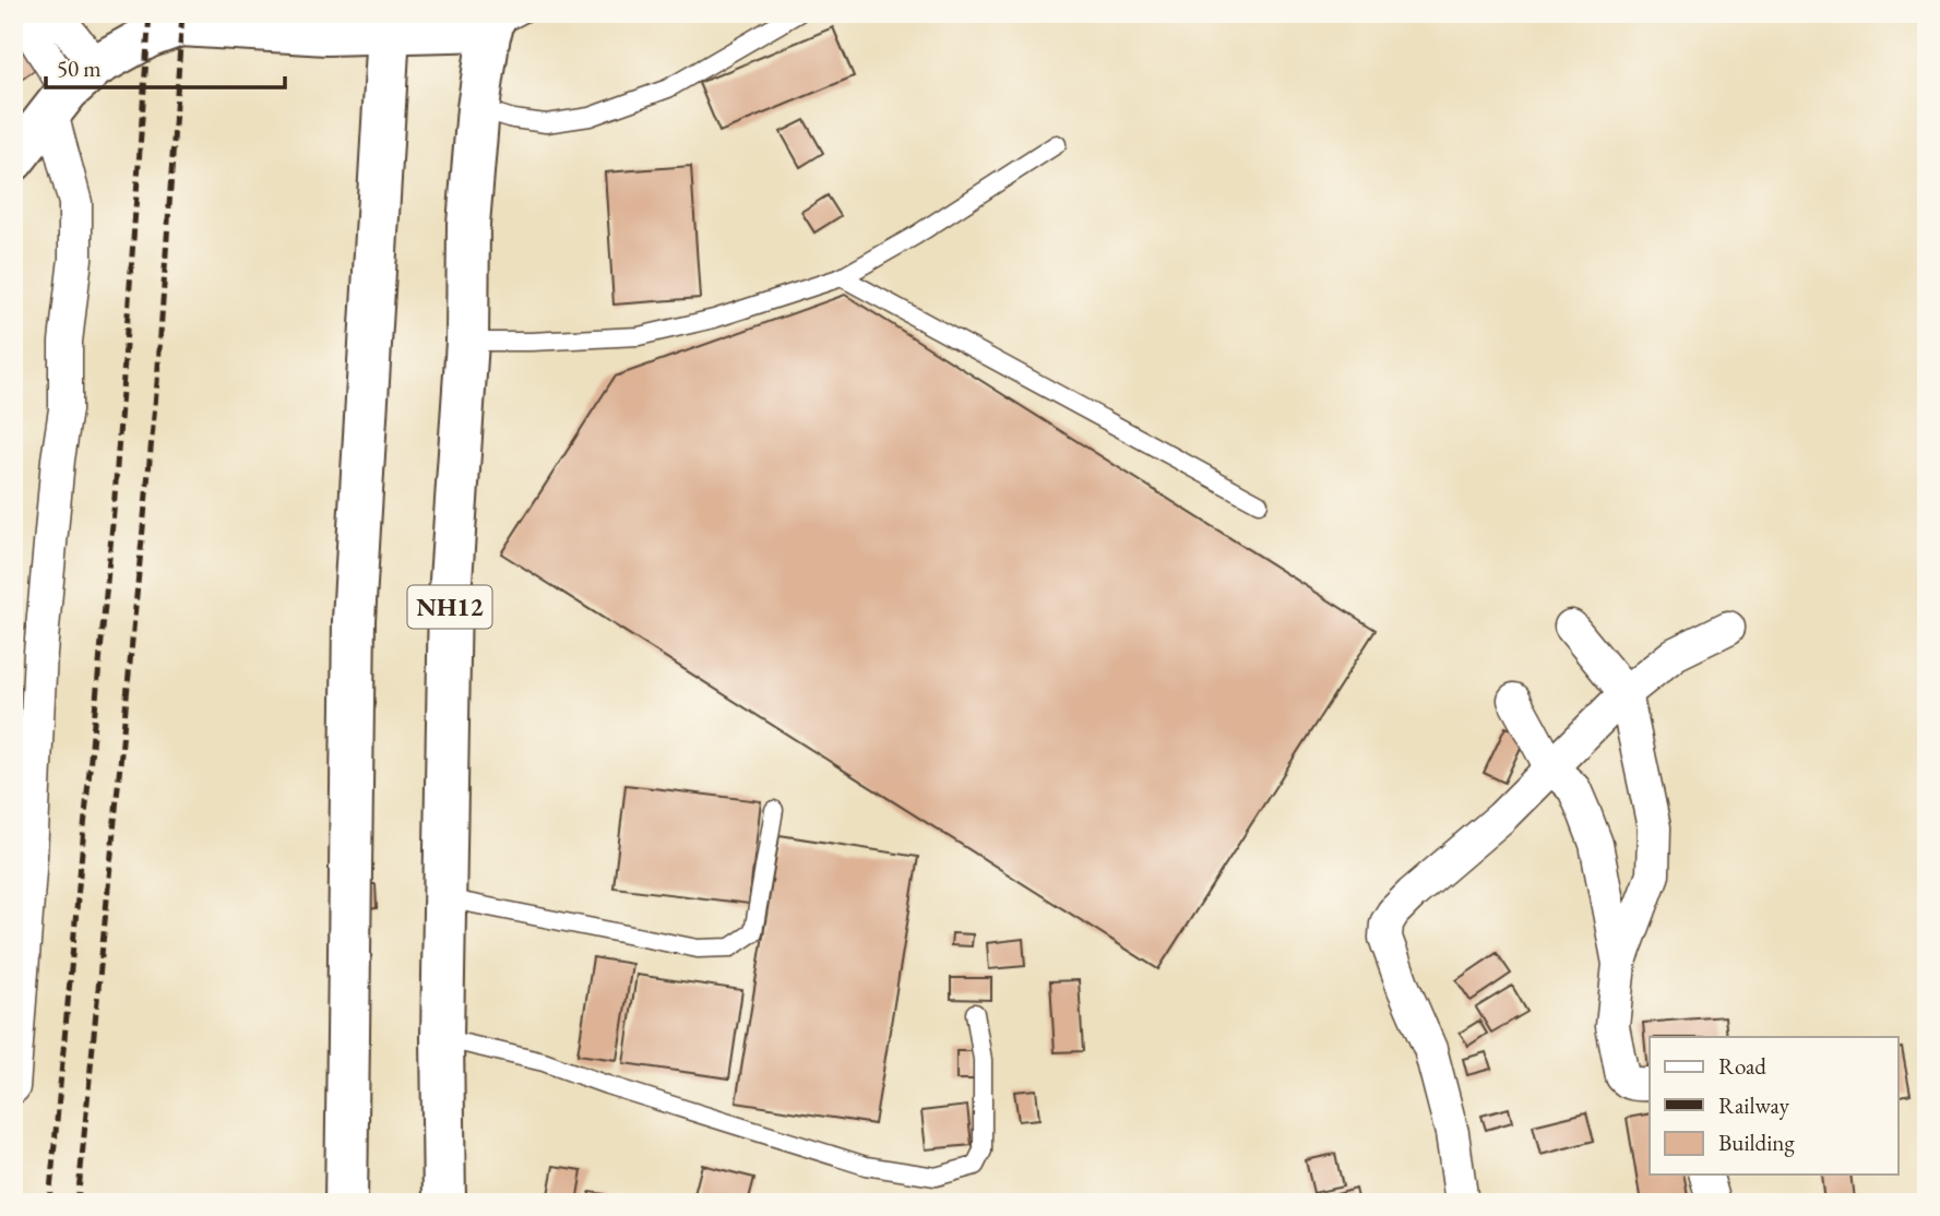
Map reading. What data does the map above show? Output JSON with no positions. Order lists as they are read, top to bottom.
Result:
{
  "streets": {
    "main road": ["NH12"]
  },
  "legend": ["Road", "Railway", "Building"],
  "scale_bar": "50 m"
}
